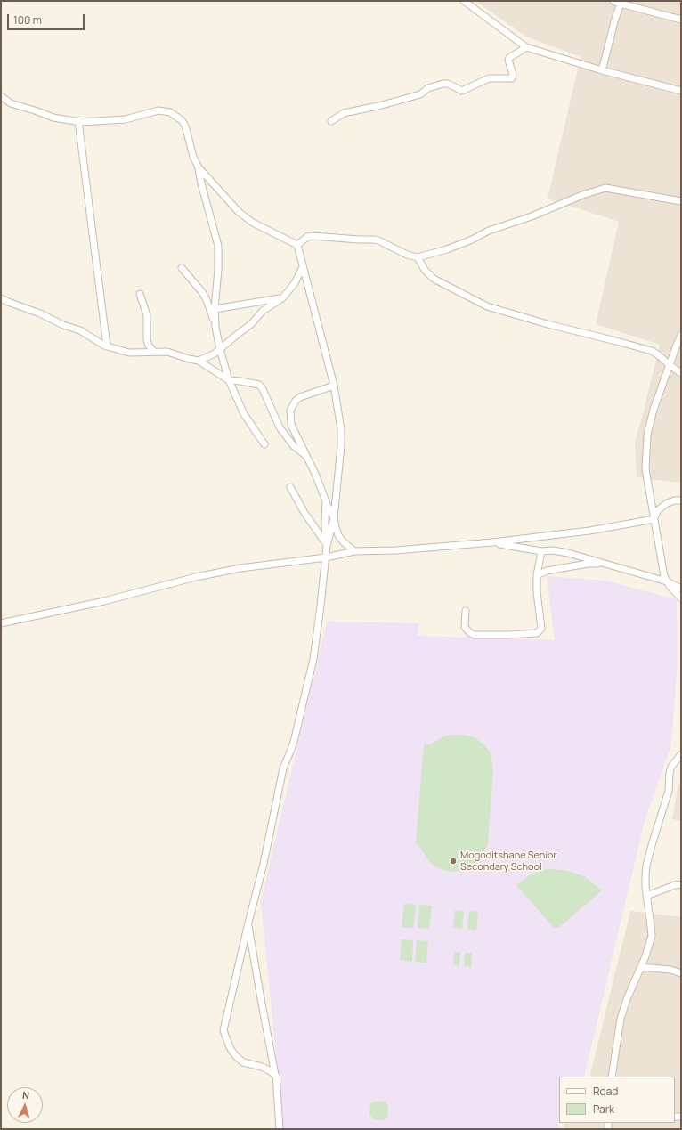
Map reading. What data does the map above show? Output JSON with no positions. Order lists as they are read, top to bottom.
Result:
{
  "places": ["Mogoditshane Senior Secondary School"],
  "legend": ["Road", "Park"],
  "scale_bar": "100 m",
  "north": "top"
}
